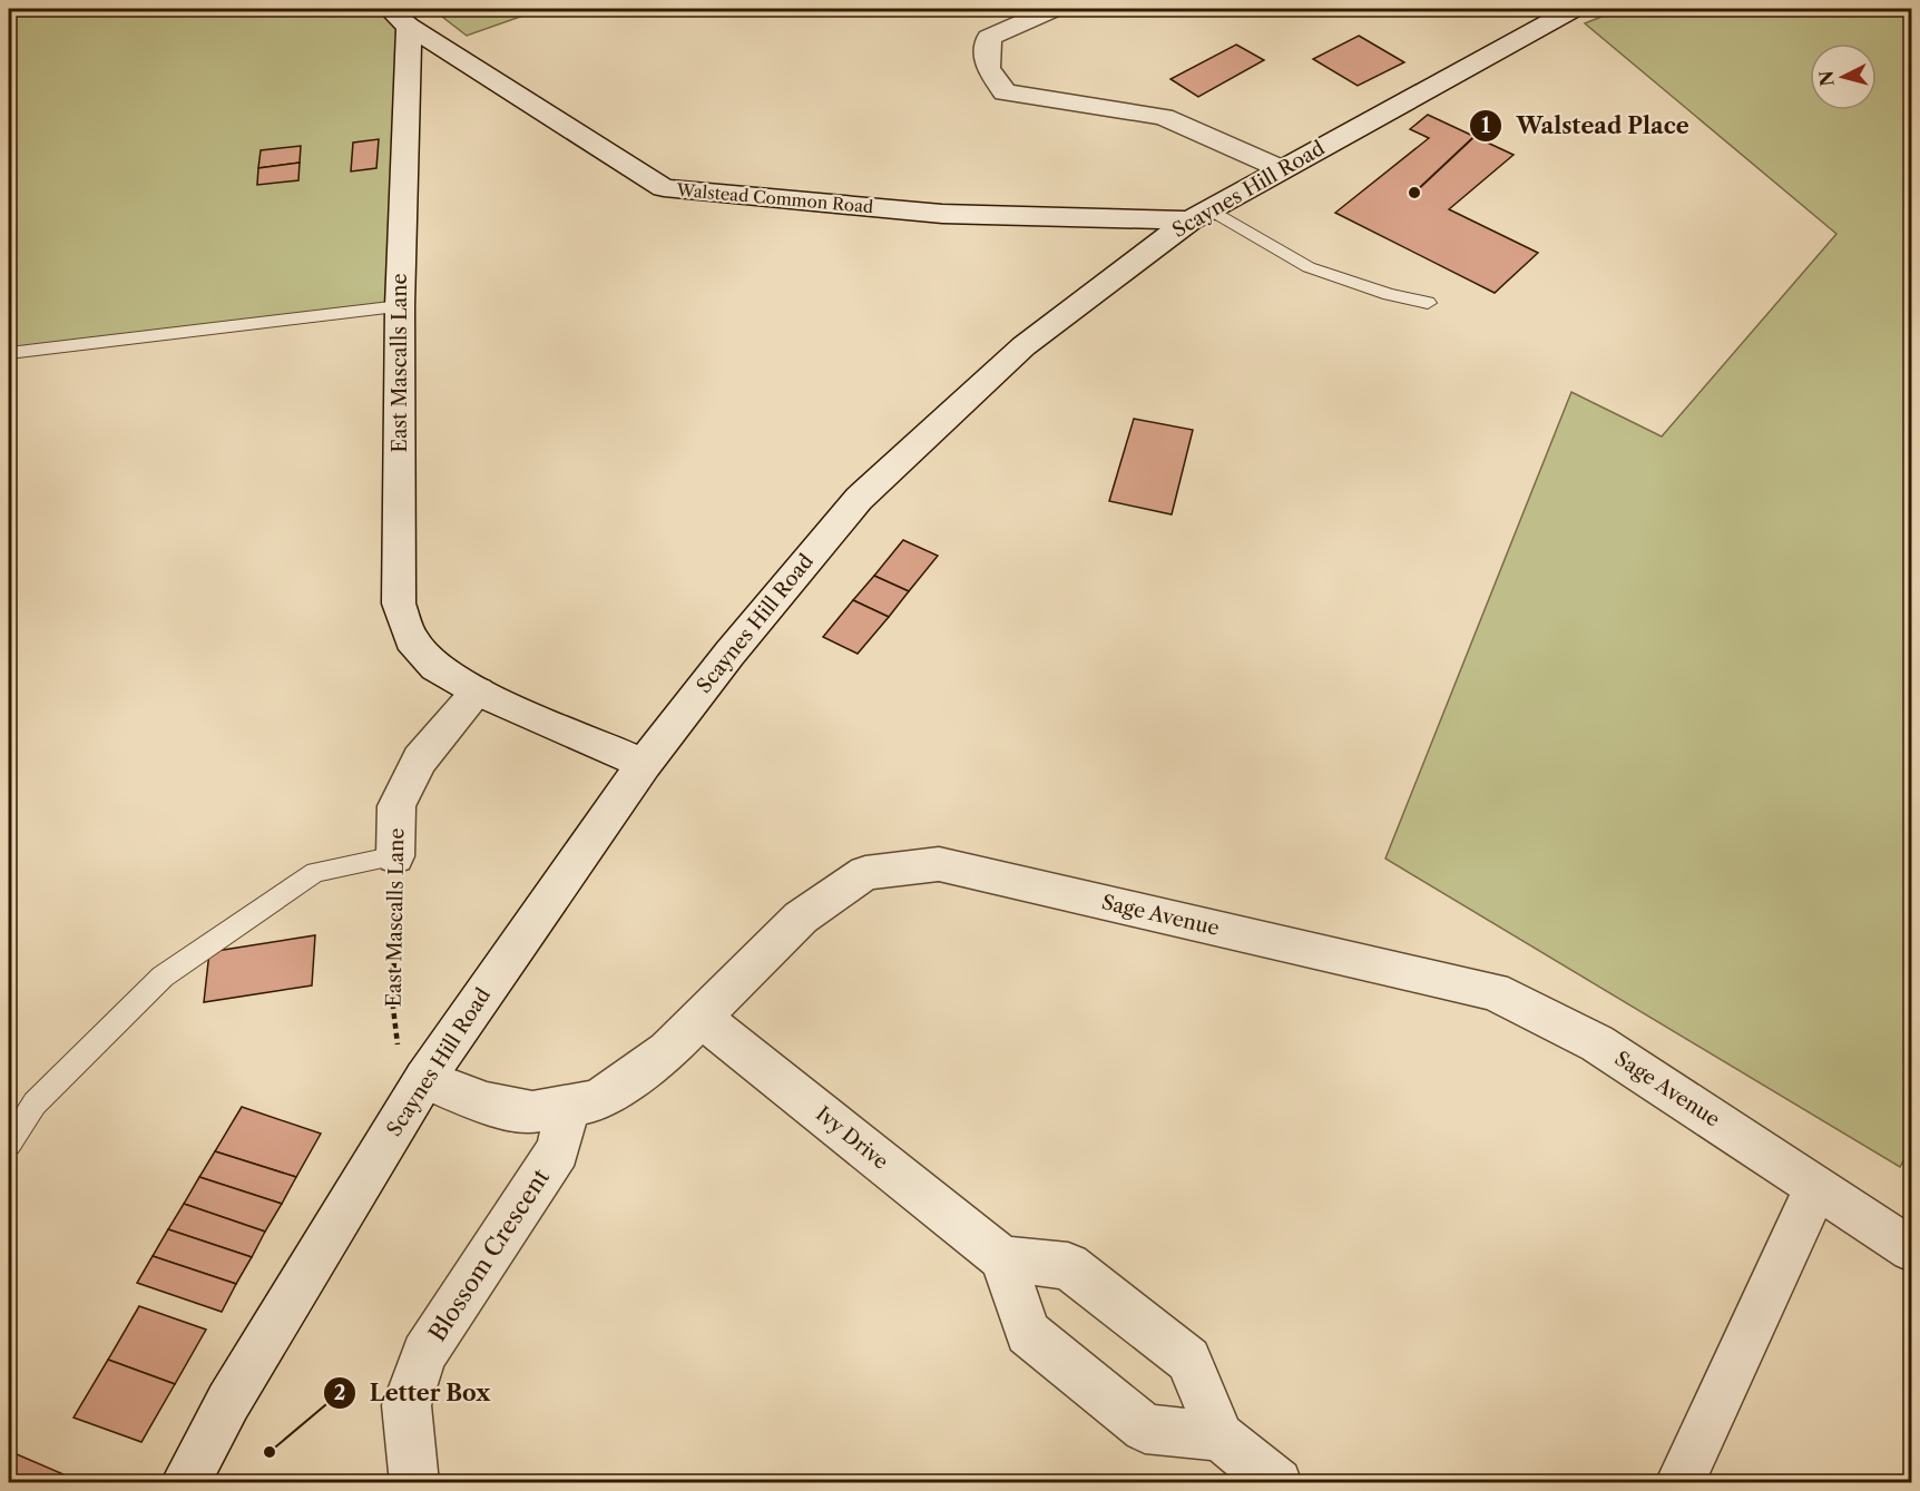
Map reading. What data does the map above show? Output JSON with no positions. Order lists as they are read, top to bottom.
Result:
{
  "streets": {
    "street": [
      "Scaynes Hill Road",
      "Walstead Common Road",
      "East Mascalls Lane",
      "Sage Avenue",
      "Ivy Drive",
      "Blossom Crescent"
    ]
  },
  "crossings": [
    ["Scaynes Hill Road", "Walstead Common Road"],
    ["Scaynes Hill Road", "East Mascalls Lane"],
    ["Scaynes Hill Road", "Sage Avenue"],
    ["Walstead Common Road", "East Mascalls Lane"],
    ["East Mascalls Lane", "Sage Avenue"],
    ["Sage Avenue", "Ivy Drive"],
    ["Sage Avenue", "Blossom Crescent"]
  ],
  "places": ["Walstead Place", "Letter Box"],
  "north": "left"
}
